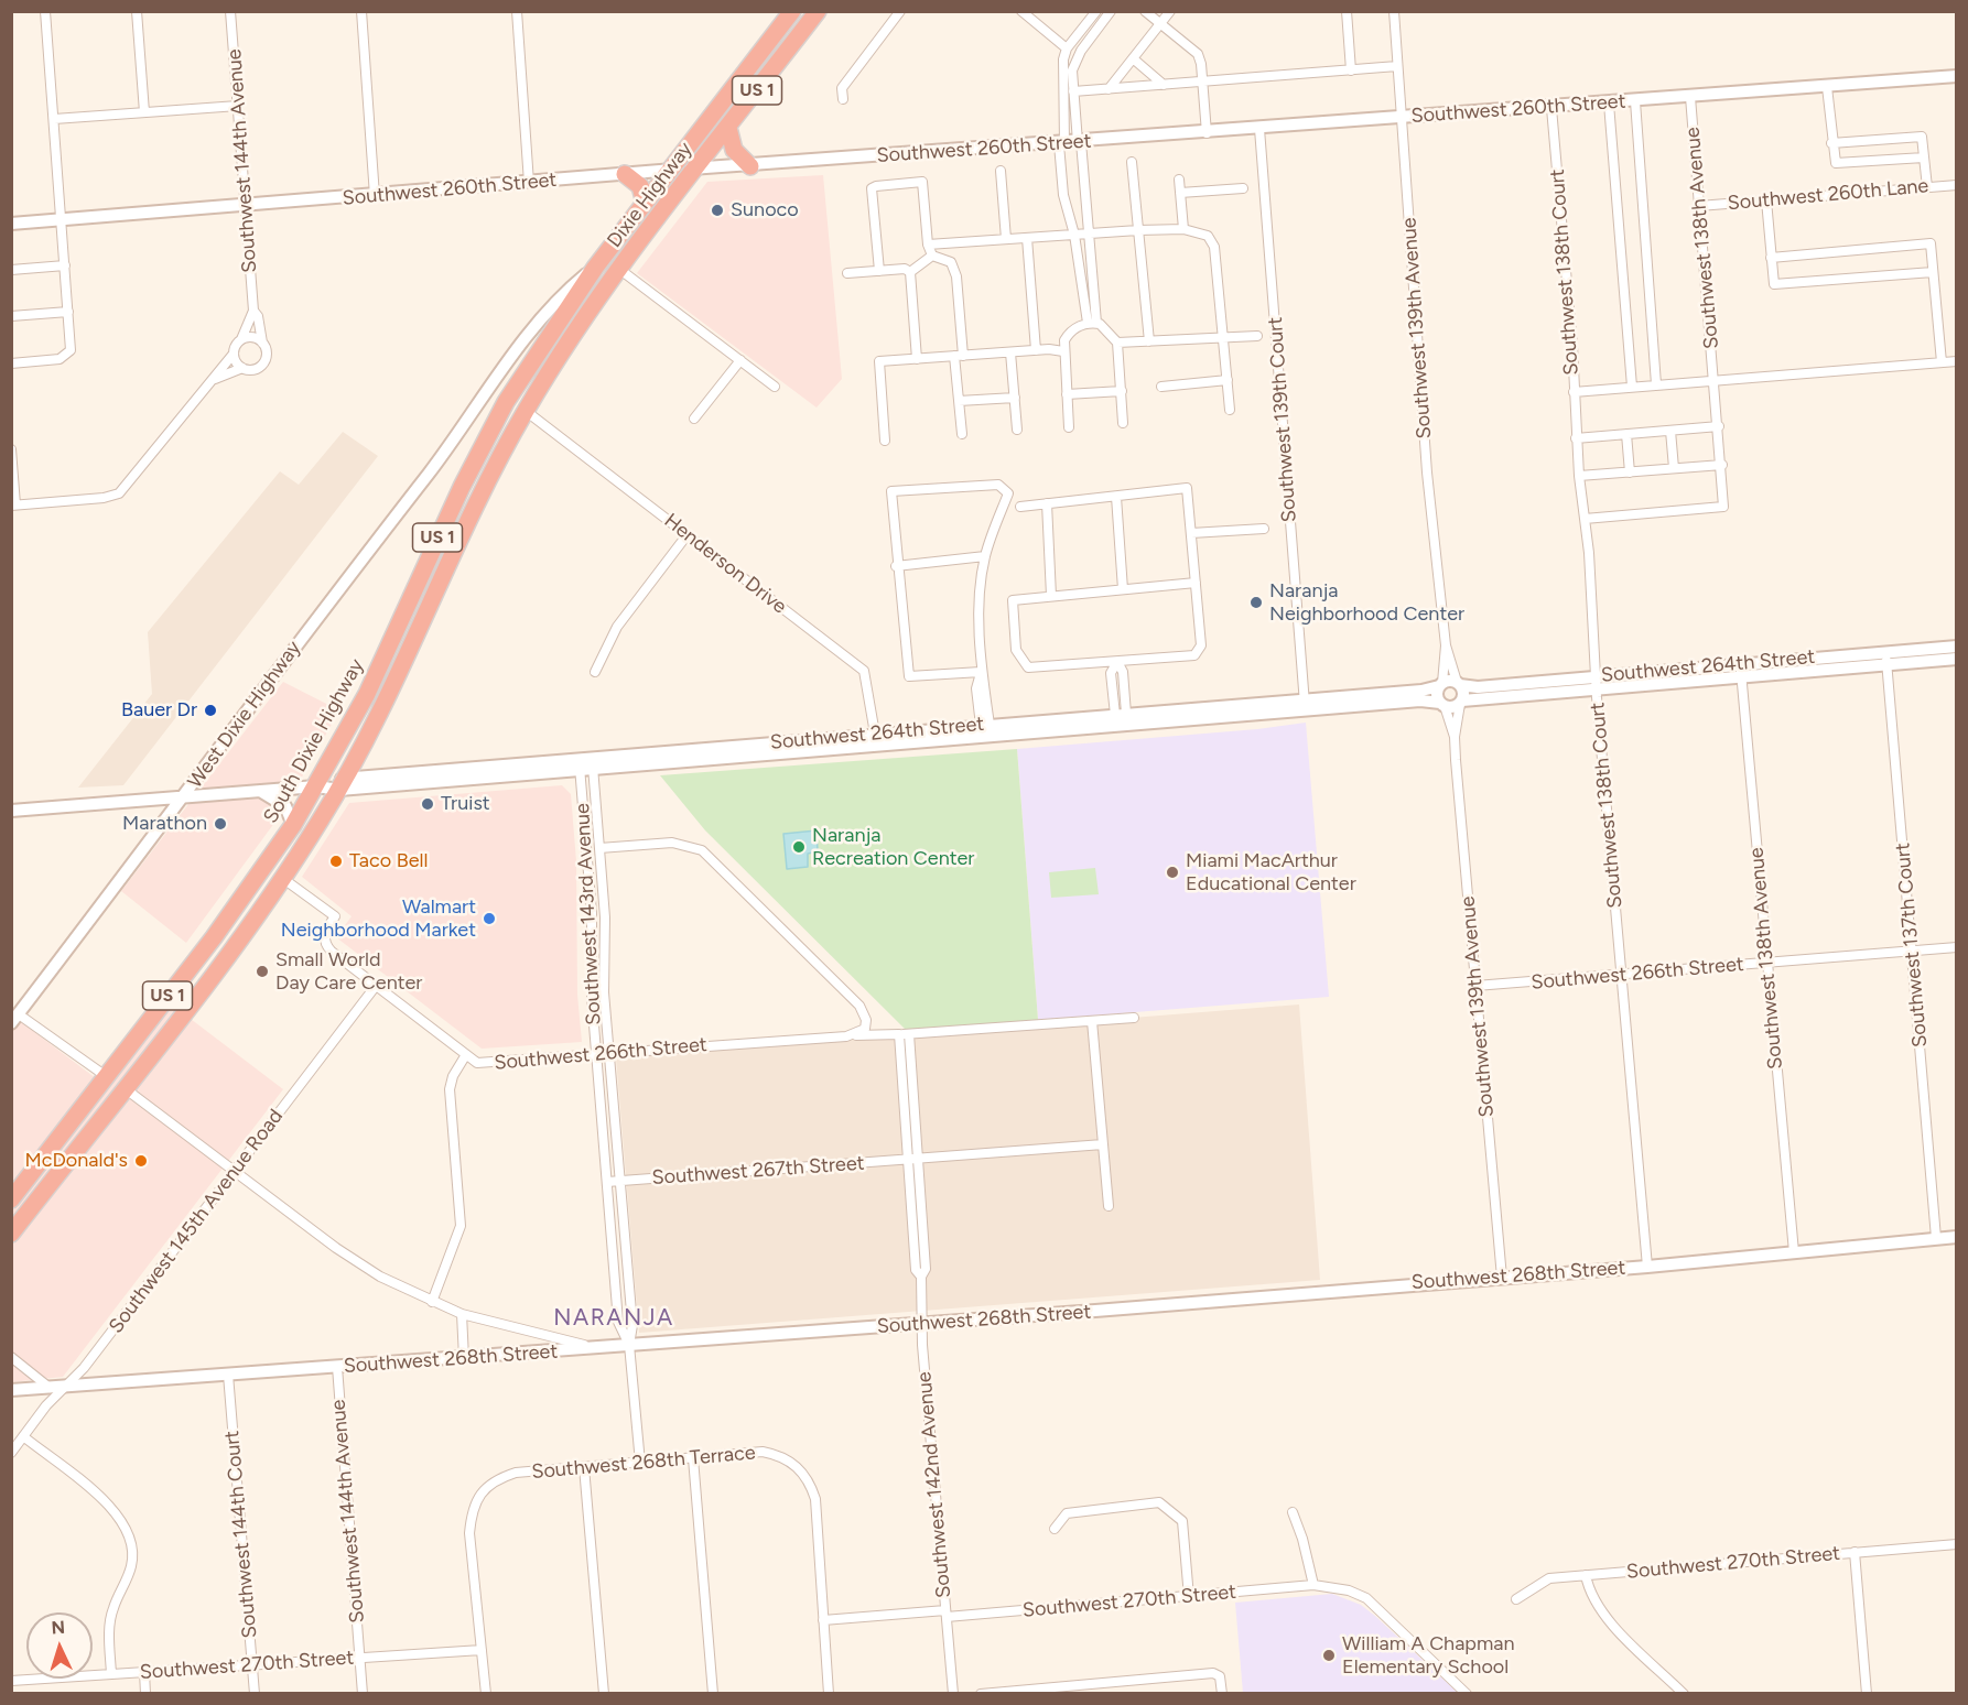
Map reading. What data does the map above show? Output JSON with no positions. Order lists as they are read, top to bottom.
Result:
{
  "streets": {
    "highway": ["US 1", "Dixie Highway", "South Dixie Highway"],
    "street": [
      "Southwest 260th Street",
      "Southwest 144th Avenue",
      "Southwest 260th Lane",
      "Southwest 138th Avenue",
      "Southwest 138th Court",
      "Southwest 139th Avenue",
      "Southwest 139th Court",
      "Henderson Drive",
      "Southwest 264th Street",
      "West Dixie Highway",
      "Southwest 143rd Avenue",
      "Southwest 137th Court",
      "Southwest 266th Street",
      "Southwest 267th Street",
      "Southwest 145th Avenue Road",
      "Southwest 268th Street",
      "Southwest 268th Terrace",
      "Southwest 142nd Avenue",
      "Southwest 144th Court",
      "Southwest 270th Street"
    ]
  },
  "crossings": [
    ["US 1", "Dixie Highway"],
    ["US 1", "Henderson Drive"],
    ["US 1", "Southwest 264th Street"],
    ["US 1", "Southwest 266th Street"],
    ["Southwest 260th Street", "Southwest 144th Avenue"],
    ["Southwest 260th Street", "Dixie Highway"],
    ["Southwest 260th Street", "Southwest 138th Avenue"],
    ["Southwest 260th Street", "Southwest 138th Court"],
    ["Southwest 260th Street", "Southwest 139th Avenue"],
    ["Southwest 260th Street", "Southwest 139th Court"],
    ["Southwest 144th Avenue", "Southwest 268th Street"],
    ["Southwest 144th Avenue", "Southwest 270th Street"],
    ["Dixie Highway", "Henderson Drive"],
    ["Dixie Highway", "West Dixie Highway"],
    ["Dixie Highway", "South Dixie Highway"],
    ["Southwest 260th Lane", "Southwest 138th Avenue"],
    ["Southwest 138th Avenue", "Southwest 138th Court"],
    ["Southwest 138th Avenue", "Southwest 264th Street"],
    ["Southwest 138th Avenue", "Southwest 266th Street"],
    ["Southwest 138th Avenue", "Southwest 268th Street"],
    ["Southwest 138th Court", "Southwest 264th Street"],
    ["Southwest 138th Court", "Southwest 266th Street"],
    ["Southwest 138th Court", "Southwest 268th Street"],
    ["Southwest 139th Avenue", "Southwest 264th Street"],
    ["Southwest 139th Avenue", "Southwest 266th Street"],
    ["Southwest 139th Avenue", "Southwest 268th Street"],
    ["Southwest 139th Court", "Southwest 264th Street"],
    ["Henderson Drive", "Southwest 264th Street"],
    ["Southwest 264th Street", "West Dixie Highway"],
    ["Southwest 264th Street", "South Dixie Highway"],
    ["Southwest 264th Street", "Southwest 143rd Avenue"],
    ["Southwest 264th Street", "Southwest 137th Court"],
    ["West Dixie Highway", "South Dixie Highway"],
    ["Southwest 143rd Avenue", "Southwest 266th Street"],
    ["Southwest 143rd Avenue", "Southwest 267th Street"],
    ["Southwest 143rd Avenue", "Southwest 268th Street"],
    ["Southwest 143rd Avenue", "Southwest 268th Terrace"],
    ["Southwest 137th Court", "Southwest 266th Street"],
    ["Southwest 137th Court", "Southwest 268th Street"],
    ["Southwest 266th Street", "Southwest 145th Avenue Road"],
    ["Southwest 267th Street", "Southwest 142nd Avenue"],
    ["Southwest 145th Avenue Road", "Southwest 268th Street"],
    ["Southwest 268th Street", "Southwest 142nd Avenue"],
    ["Southwest 268th Street", "Southwest 144th Court"],
    ["Southwest 268th Terrace", "Southwest 270th Street"],
    ["Southwest 142nd Avenue", "Southwest 270th Street"],
    ["Southwest 144th Court", "Southwest 270th Street"]
  ],
  "districts": ["NARANJA"],
  "places": [
    "Sunoco",
    "Naranja Neighborhood Center",
    "Bauer Dr",
    "Truist",
    "Marathon",
    "Naranja Recreation Center",
    "Taco Bell",
    "Miami MacArthur Educational Center",
    "Walmart Neighborhood Market",
    "Small World Day Care Center",
    "McDonald's",
    "William A Chapman Elementary School"
  ],
  "north": "top"
}
